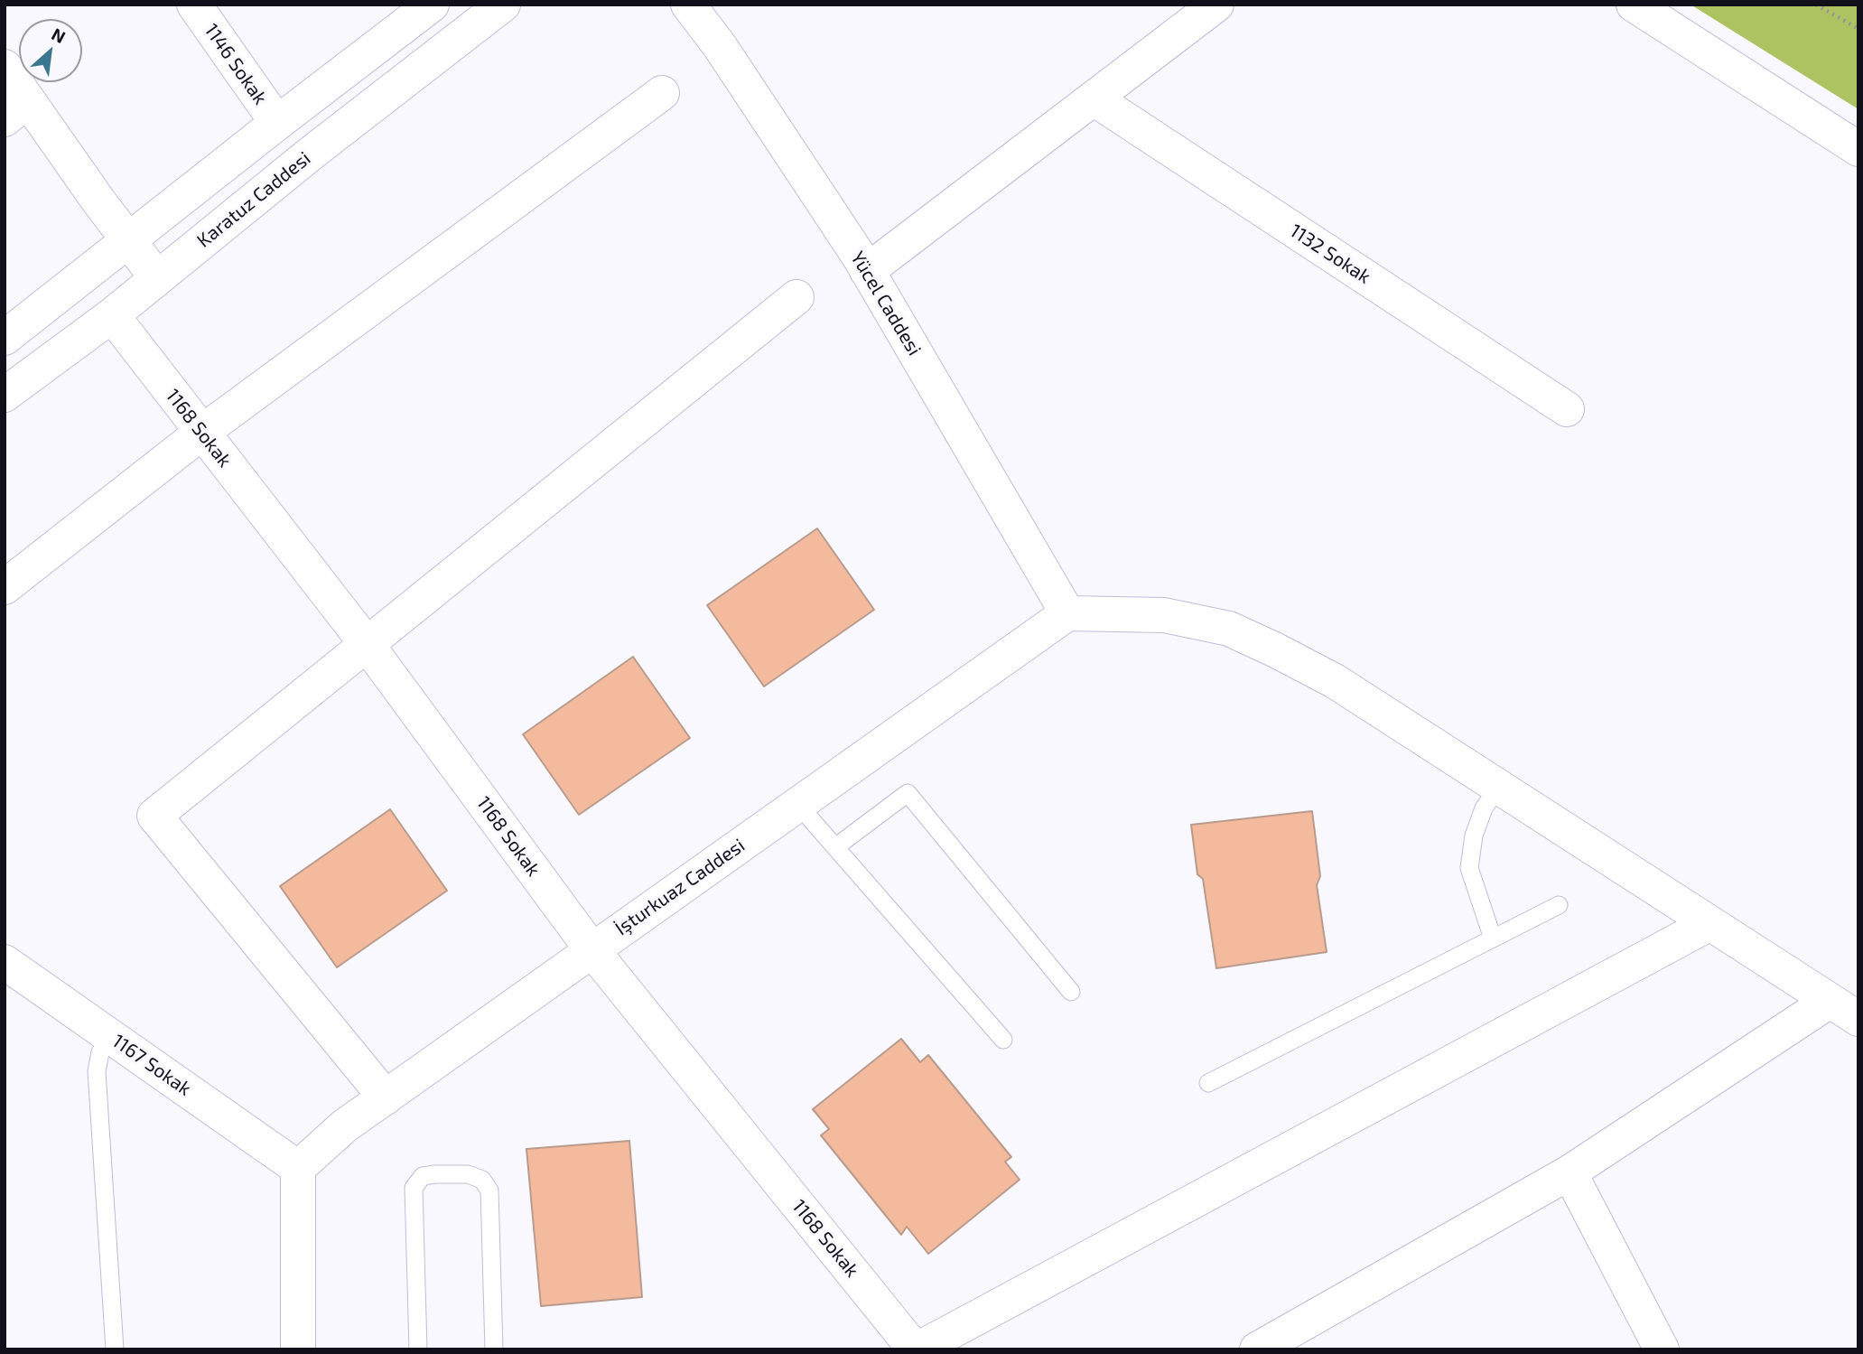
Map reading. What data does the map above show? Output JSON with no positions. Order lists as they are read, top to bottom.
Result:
{
  "streets": {
    "street": [
      "1146 Sokak",
      "Karatuz Caddesi",
      "1132 Sokak",
      "Yücel Caddesi",
      "1168 Sokak",
      "İşturkuaz Caddesi",
      "1167 Sokak"
    ]
  },
  "crossings": [
    ["Karatuz Caddesi", "1168 Sokak"],
    ["Yücel Caddesi", "İşturkuaz Caddesi"],
    ["1168 Sokak", "İşturkuaz Caddesi"],
    ["İşturkuaz Caddesi", "1167 Sokak"]
  ],
  "north": "top right"
}
